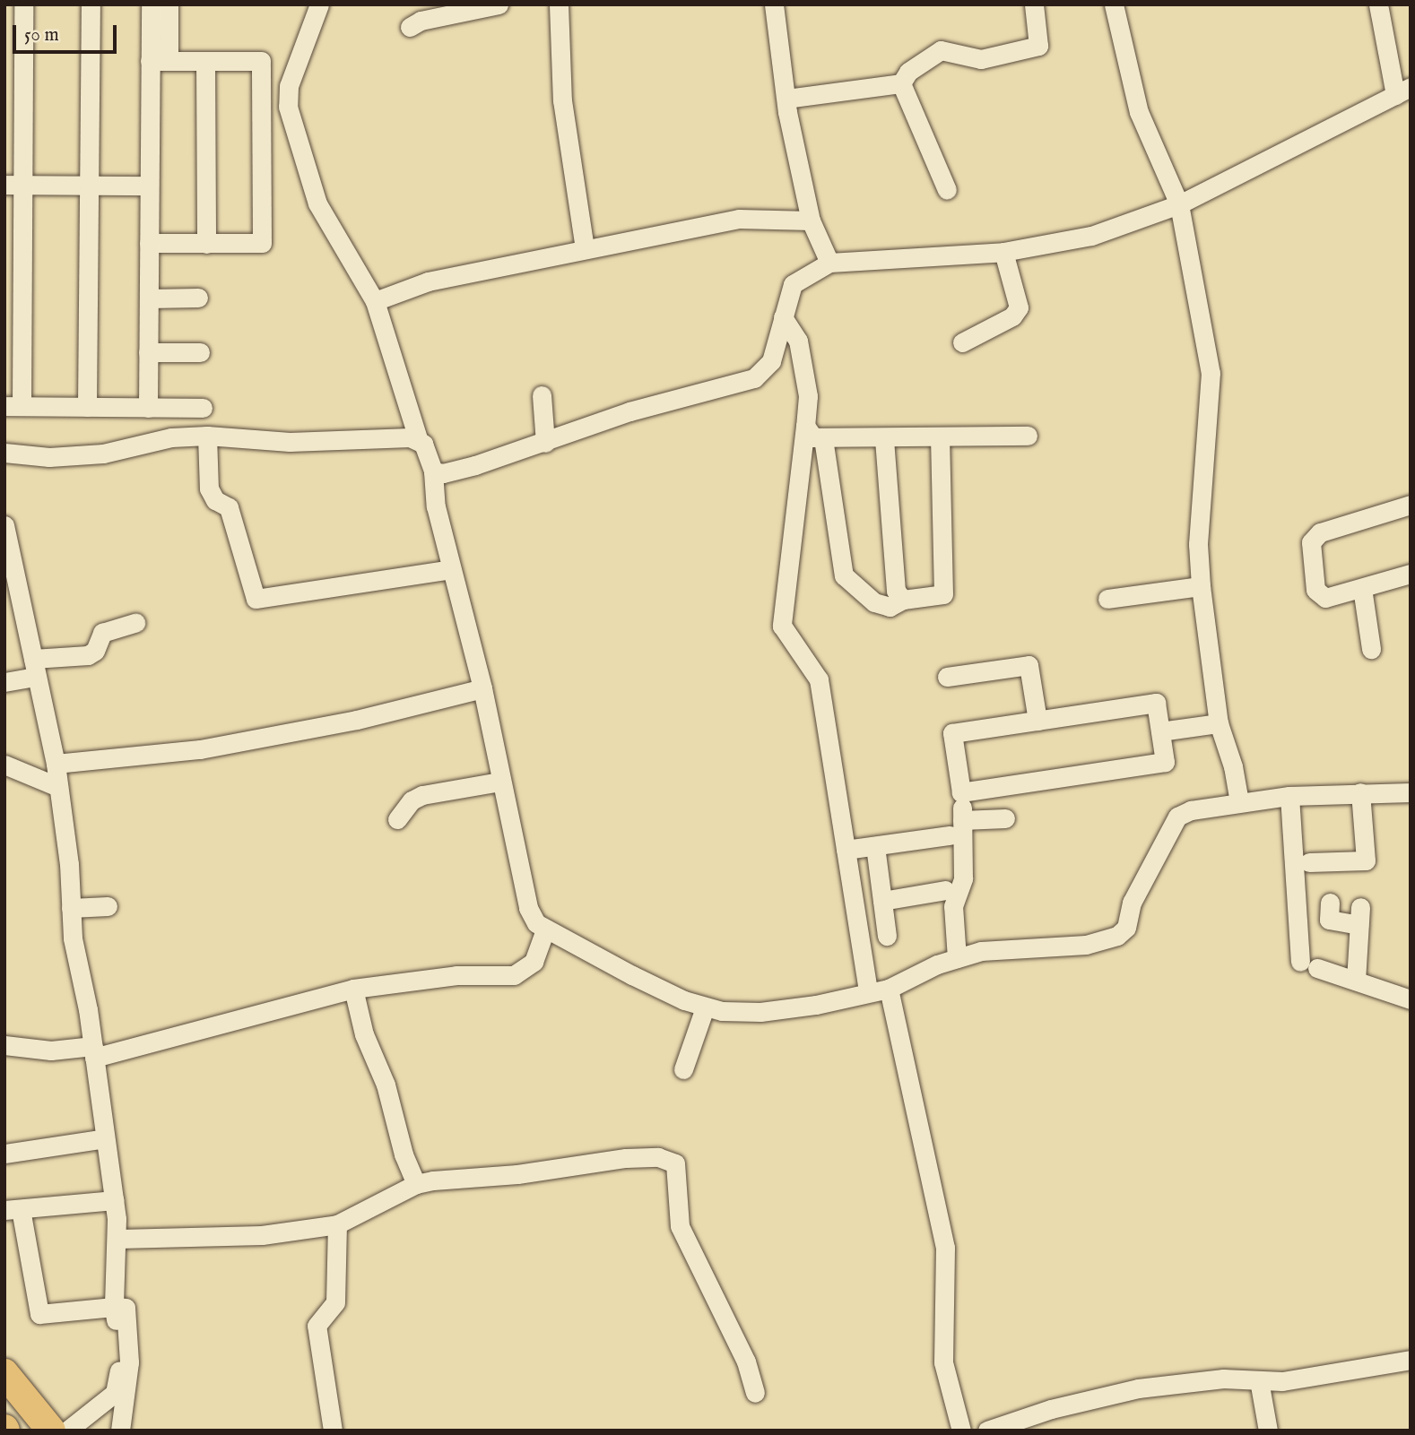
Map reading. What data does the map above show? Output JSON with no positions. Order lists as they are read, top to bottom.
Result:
{
  "scale_bar": "50 m"
}
